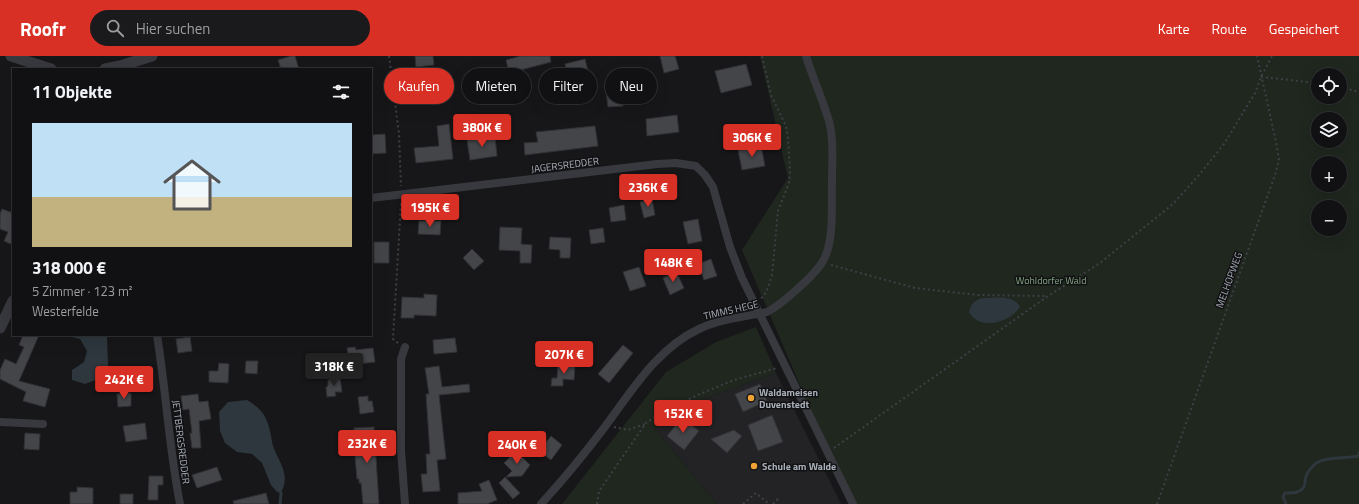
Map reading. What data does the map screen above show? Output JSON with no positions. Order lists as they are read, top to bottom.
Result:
{
  "streets": {
    "street": ["JAGERSREDDER", "TIMMS HEGE", "JETTBERGSREDDER"],
    "path": ["MELHOPWEG"]
  },
  "crossings": [
    ["JAGERSREDDER", "TIMMS HEGE"]
  ],
  "parks": ["Wohldorfer Wald"],
  "places": ["Waldameisen Duvenstedt", "Schule am Walde"],
  "page": {
    "header": "Roofr",
    "search": "Hier suchen",
    "nav": ["Karte", "Route", "Gespeichert"],
    "map_buttons": ["+", "−"],
    "chip": [
      "Kaufen",
      "Mieten",
      "Filter",
      "Neu"
    ],
    "heading": "11 Objekte",
    "price": [
      "380K €",
      "306K €",
      "236K €",
      "195K €",
      "148K €",
      "207K €",
      "318K €",
      "242K €",
      "152K €",
      "232K €",
      "240K €"
    ],
    "list": [
      {
        "name": "318 000 €",
        "note": "5 Zimmer · 123 m² · Westerfelde"
      }
    ]
  }
}
